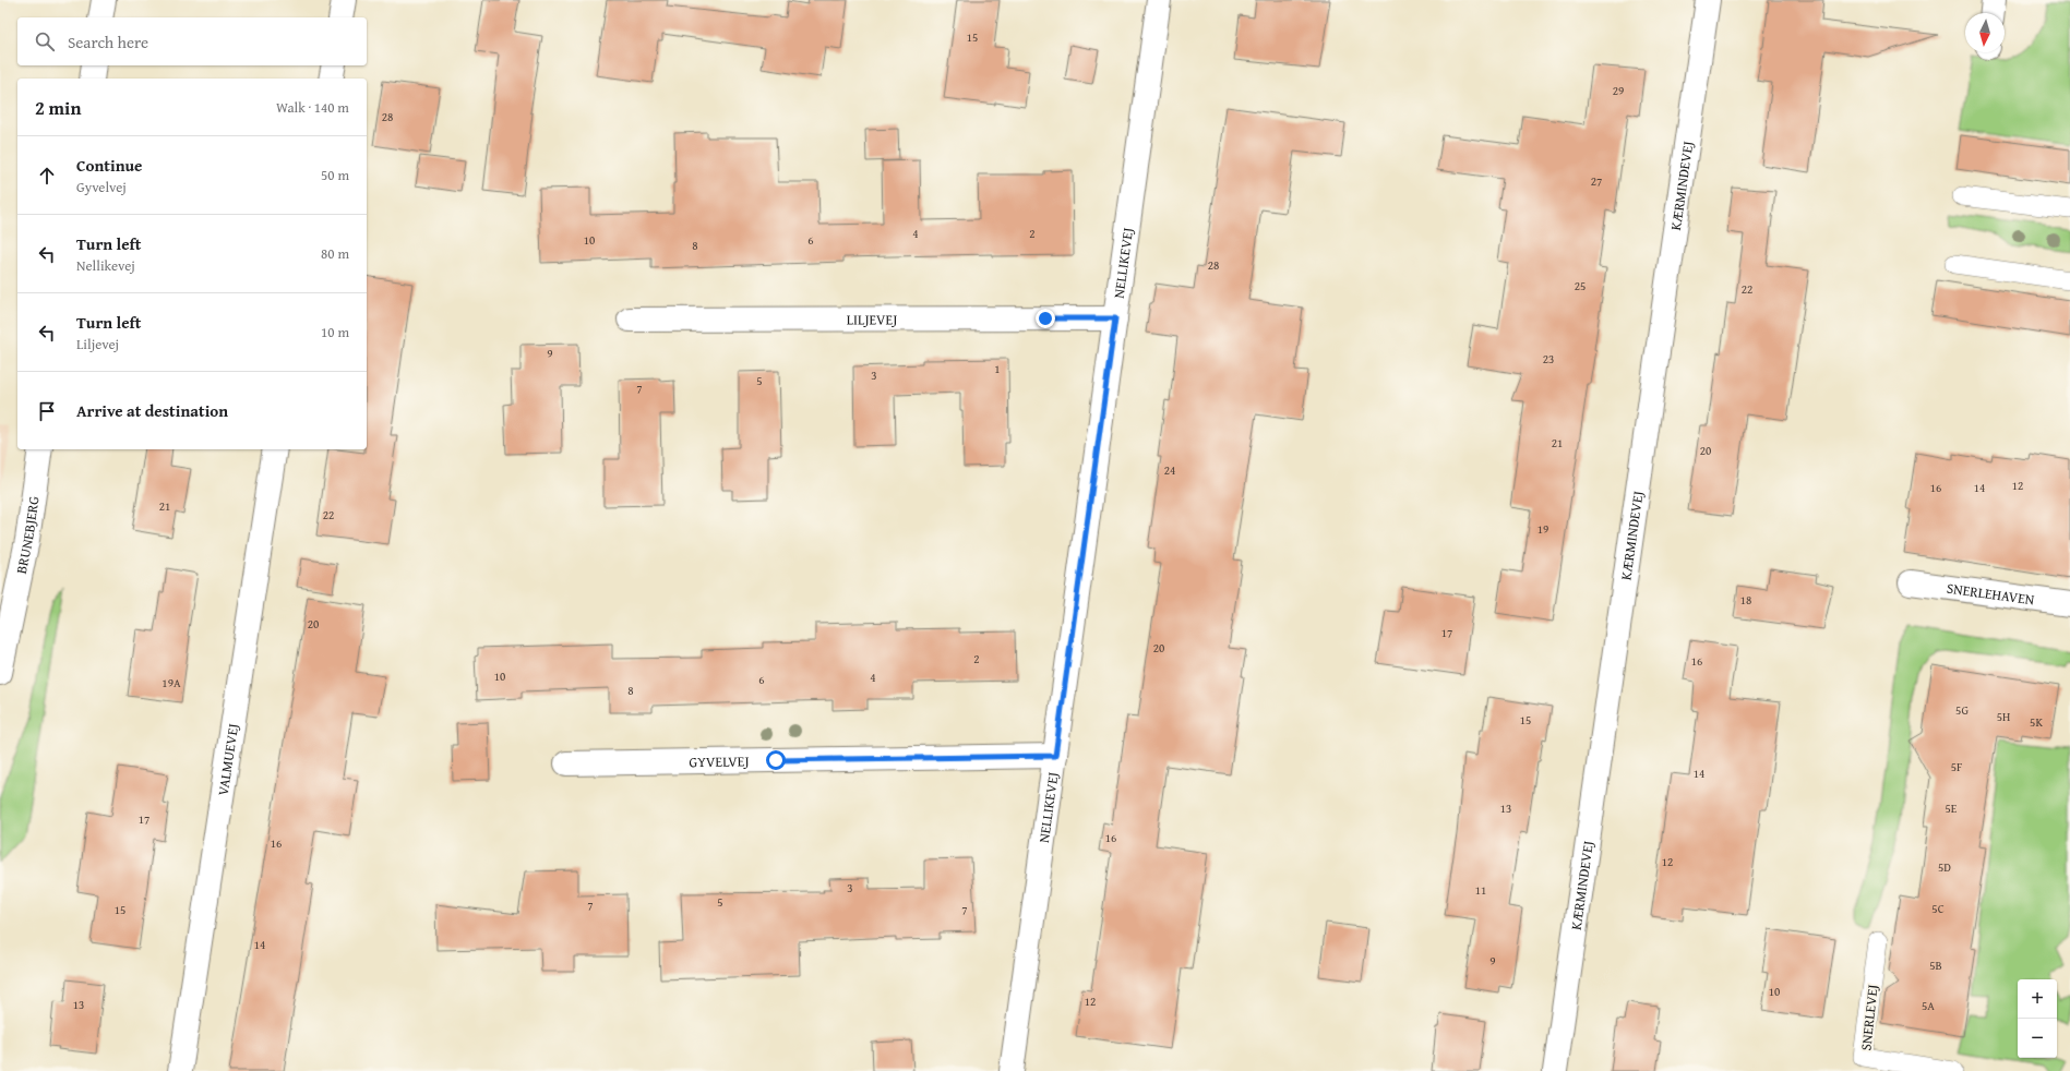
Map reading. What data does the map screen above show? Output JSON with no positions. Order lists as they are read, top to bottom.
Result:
{
  "streets": {
    "street": [
      "KÆRMINDEVEJ",
      "NELLIKEVEJ",
      "LILJEVEJ",
      "BRUNEBJERG",
      "SNERLEHAVEN",
      "VALMUEVEJ",
      "GYVELVEJ"
    ],
    "lane": ["SNERLEVEJ"]
  },
  "crossings": [
    ["NELLIKEVEJ", "LILJEVEJ"],
    ["NELLIKEVEJ", "GYVELVEJ"]
  ],
  "house_numbers": [
    "15",
    "29",
    "28",
    "27",
    "4",
    "2",
    "10",
    "6",
    "8",
    "28",
    "25",
    "22",
    "9",
    "23",
    "1",
    "3",
    "5",
    "7",
    "21",
    "20",
    "24",
    "12",
    "16",
    "14",
    "21",
    "22",
    "19",
    "18",
    "20",
    "17",
    "20",
    "2",
    "16",
    "10",
    "4",
    "6",
    "19A",
    "8",
    "5G",
    "5H",
    "15",
    "5K",
    "5F",
    "14",
    "13",
    "5E",
    "17",
    "16",
    "16",
    "12",
    "5D",
    "3",
    "11",
    "5",
    "7",
    "5C",
    "15",
    "7",
    "14",
    "9",
    "5B",
    "10",
    "12",
    "13",
    "5A"
  ],
  "north": "bottom",
  "page": {
    "search": "Search here",
    "heading": ["2 min", "Walk · 140 m"],
    "list": [
      ["Continue", "Gyvelvej", "50 m"],
      ["Turn left", "Nellikevej", "80 m"],
      ["Turn left", "Liljevej", "10 m"],
      "Arrive at destination"
    ],
    "map_buttons": ["+", "−"]
  }
}
